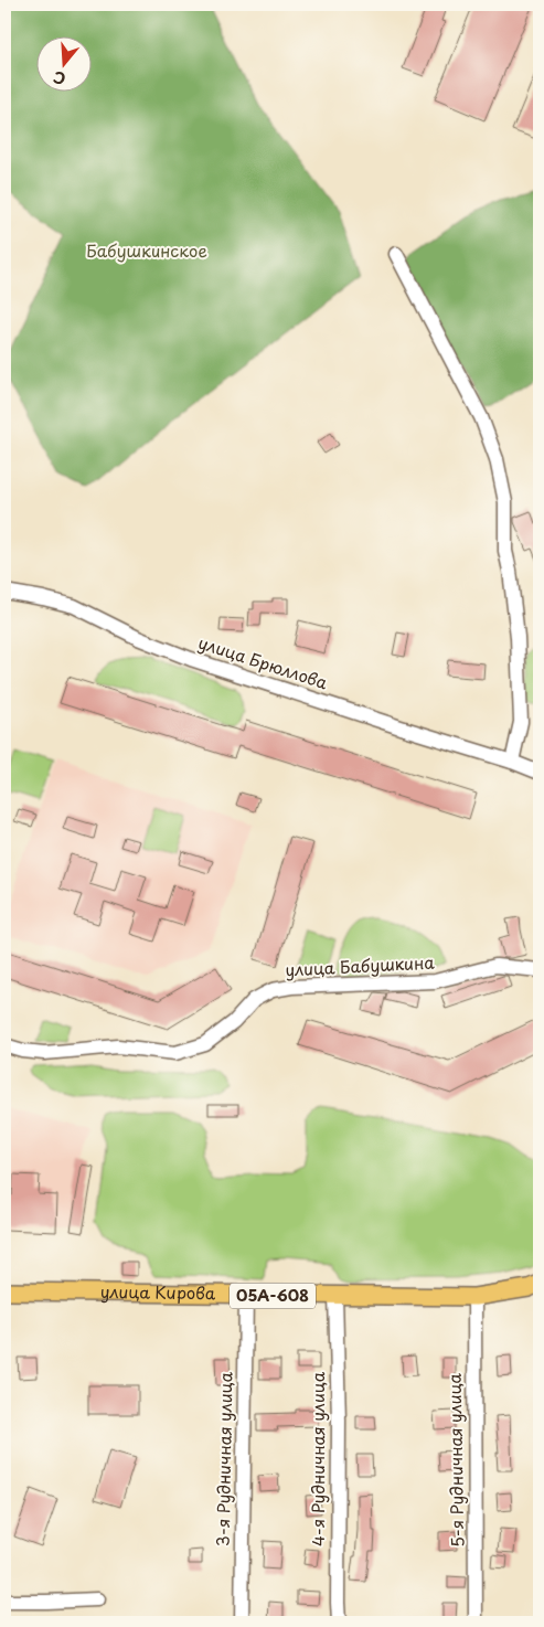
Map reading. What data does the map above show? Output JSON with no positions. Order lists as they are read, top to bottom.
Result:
{
  "streets": {
    "main road": ["улица Кирова", "05А-608"],
    "street": [
      "улица Брюллова",
      "улица Бабушкина",
      "3-я Рудничная улица",
      "4-я Рудничная улица",
      "5-я Рудничная улица"
    ]
  },
  "crossings": [
    ["улица Кирова", "3-я Рудничная улица"],
    ["улица Кирова", "4-я Рудничная улица"],
    ["улица Кирова", "5-я Рудничная улица"]
  ],
  "parks": ["Бабушкинское"],
  "north": "bottom"
}
